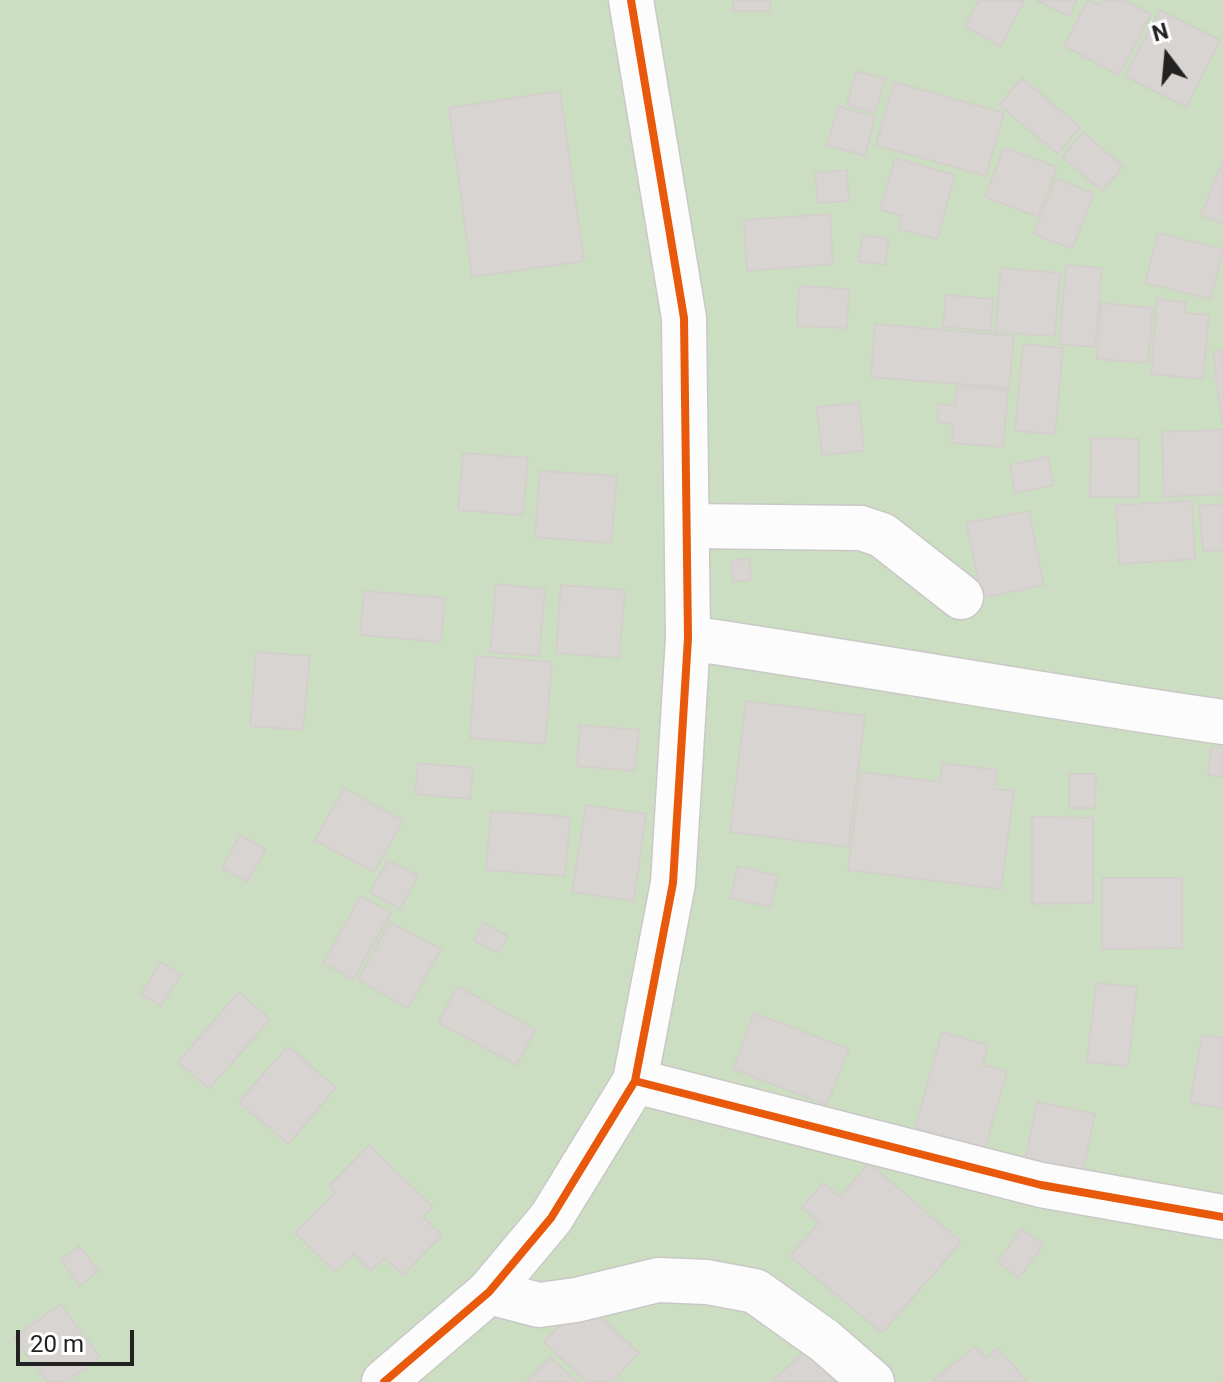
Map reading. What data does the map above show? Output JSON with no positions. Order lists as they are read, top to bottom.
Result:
{
  "scale_bar": "20 m",
  "north": "top"
}
